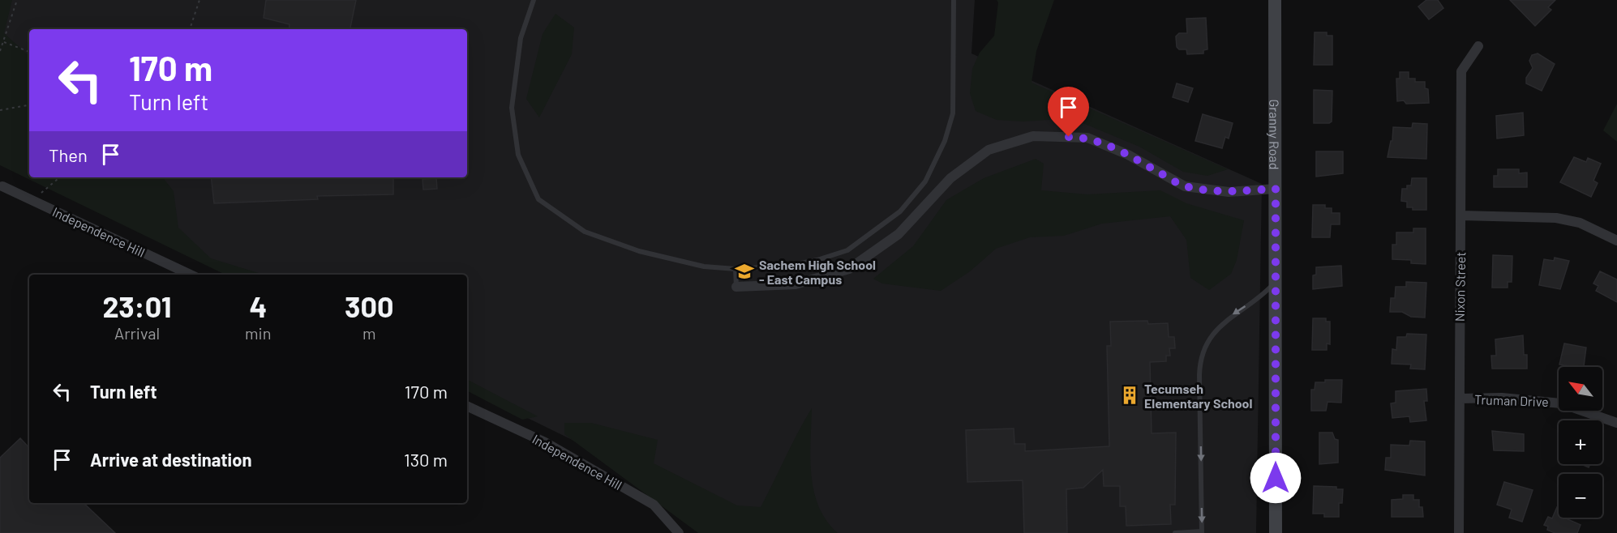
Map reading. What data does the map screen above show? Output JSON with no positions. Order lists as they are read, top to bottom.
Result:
{
  "streets": {
    "street": [
      "Granny Road",
      "Independence Hill",
      "Nixon Street",
      "Truman Drive"
    ]
  },
  "crossings": [
    ["Nixon Street", "Truman Drive"]
  ],
  "places": {
    "school or university": ["Sachem High School - East Campus"],
    "building": ["Tecumseh Elementary School"]
  },
  "north": "top left",
  "page": {
    "turn": ["170 m", "Turn left"],
    "then": "Then",
    "eta": [
      "23:01",
      "Arrival",
      "4",
      "min",
      "300",
      "m"
    ],
    "list": [
      {
        "name": "Turn left",
        "value": "170 m"
      },
      {
        "name": "Arrive at destination",
        "value": "130 m"
      }
    ],
    "map_buttons": ["+", "−"]
  }
}
